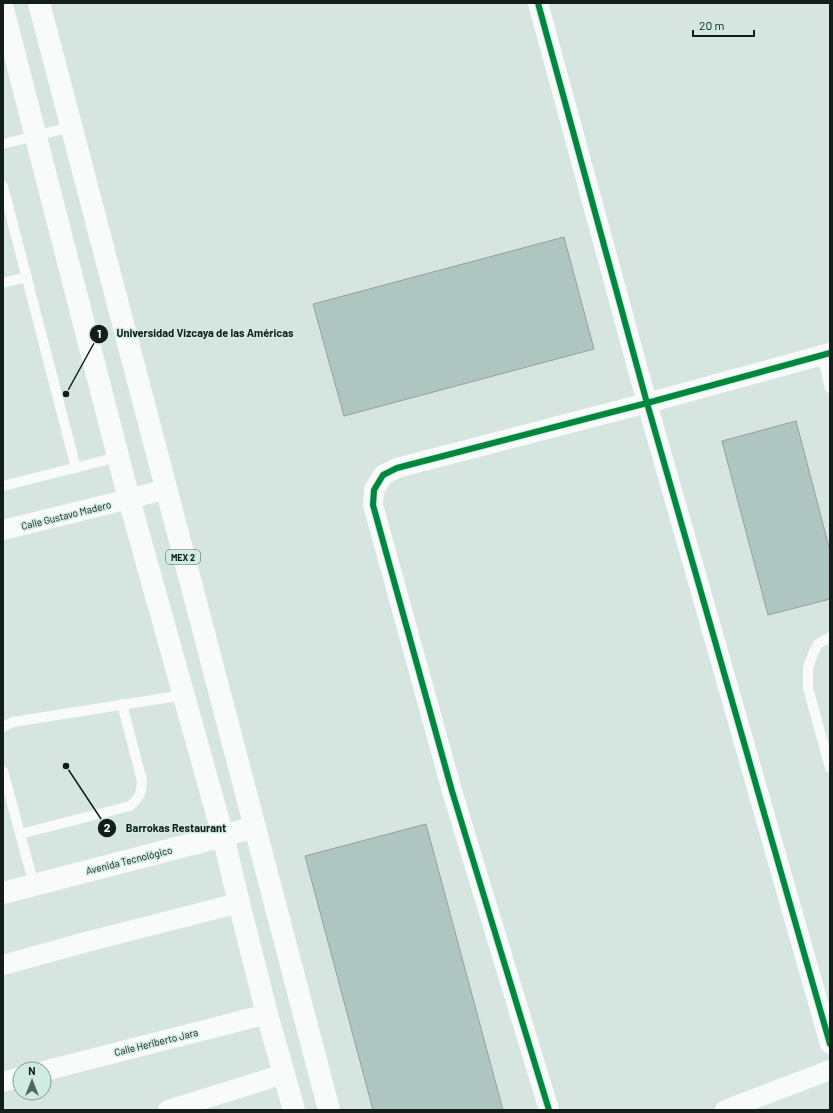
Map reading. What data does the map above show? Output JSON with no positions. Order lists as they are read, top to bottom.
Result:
{
  "streets": {
    "main road": ["MEX 2", "Avenida Tecnológico"],
    "street": ["Calle Gustavo Madero", "Calle Heriberto Jara"]
  },
  "crossings": [
    ["Calle Gustavo Madero", "MEX 2"],
    ["MEX 2", "Avenida Tecnológico"]
  ],
  "places": ["Universidad Vizcaya de las Américas", "Barrokas Restaurant"],
  "scale_bar": "20 m",
  "north": "top"
}
